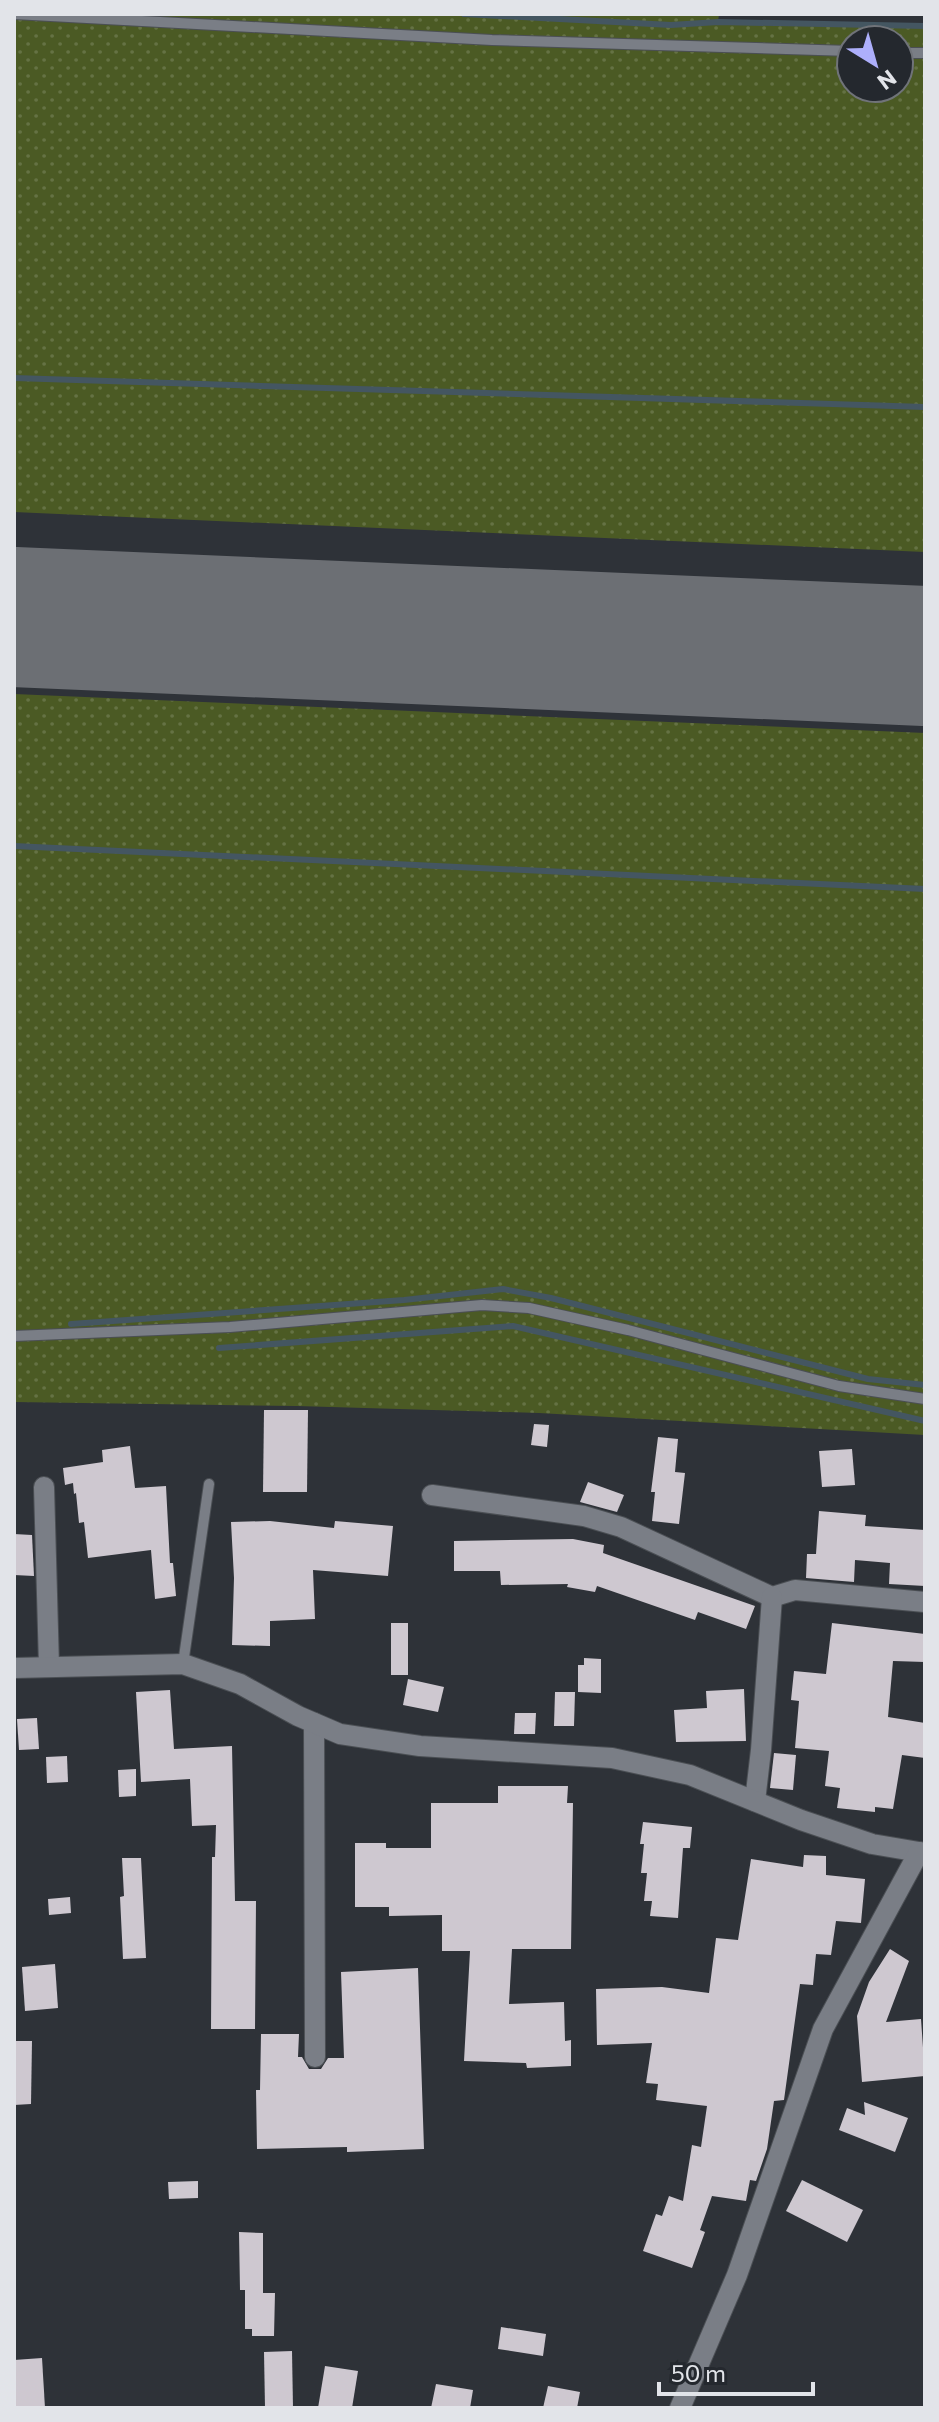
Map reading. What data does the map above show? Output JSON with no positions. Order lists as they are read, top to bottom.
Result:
{
  "scale_bar": "50 m",
  "north": "bottom right"
}
